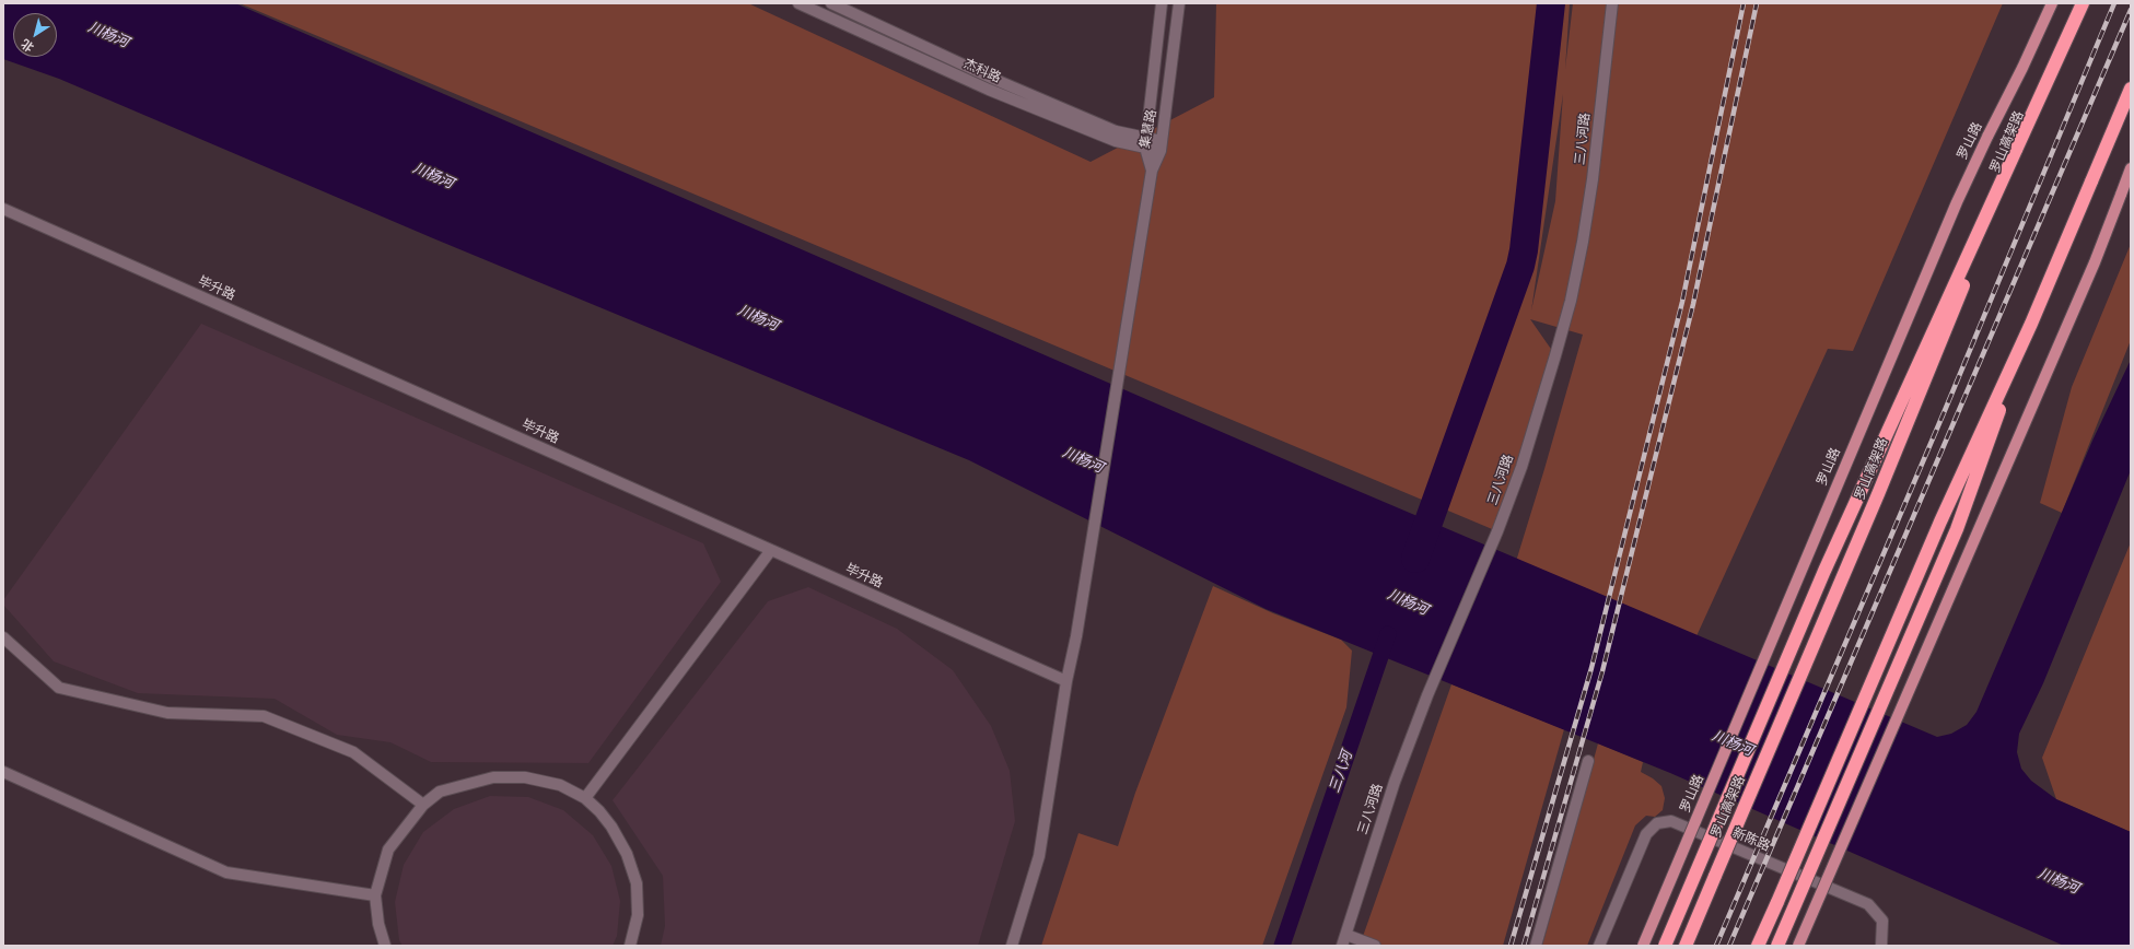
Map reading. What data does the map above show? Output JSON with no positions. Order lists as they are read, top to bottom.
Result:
{
  "streets": {
    "highway": ["罗山高架路"],
    "main road": ["罗山路"],
    "street": [
      "杰科路",
      "集慧路",
      "三八河路",
      "毕升路",
      "新陈路"
    ]
  },
  "crossings": [
    ["杰科路", "集慧路"]
  ],
  "water": ["川杨河", "三八河"],
  "north": "bottom left"
}
